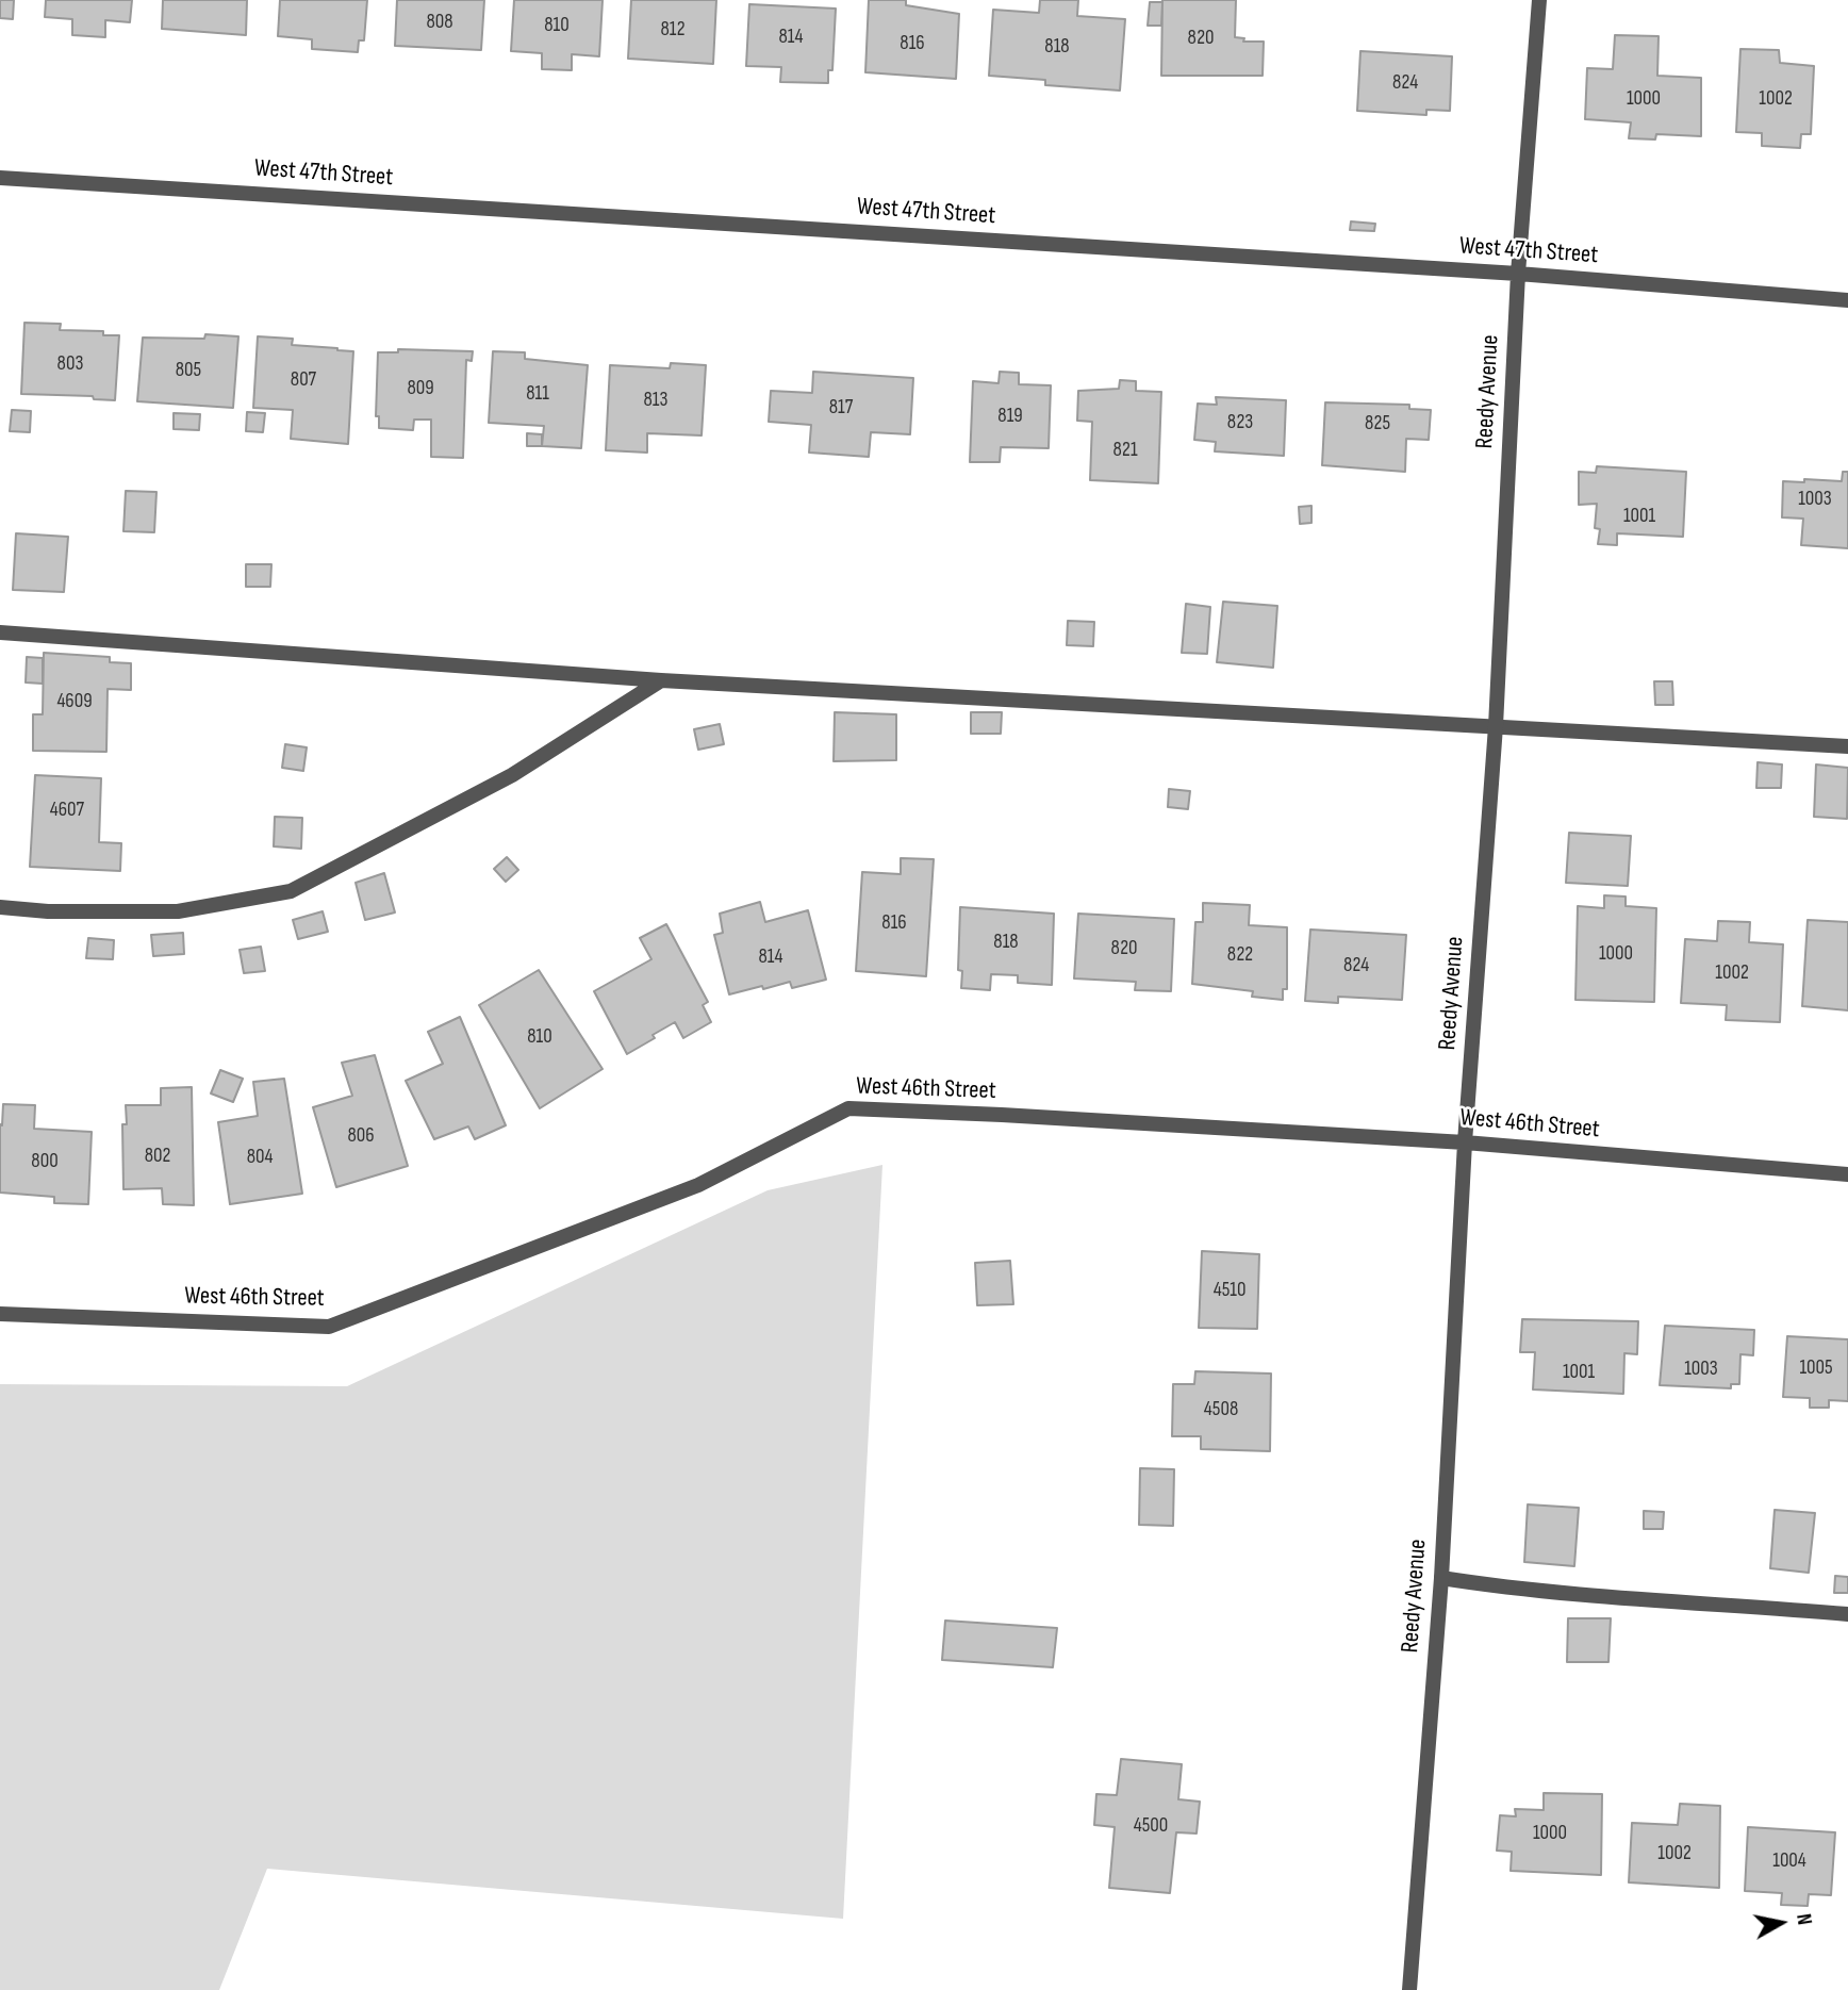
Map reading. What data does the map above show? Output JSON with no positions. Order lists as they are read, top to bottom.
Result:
{
  "streets": {
    "street": ["West 47th Street", "Reedy Avenue", "West 46th Street"]
  },
  "crossings": [
    ["West 47th Street", "Reedy Avenue"],
    ["Reedy Avenue", "West 46th Street"]
  ],
  "house_numbers": [
    "808",
    "810",
    "812",
    "814",
    "820",
    "816",
    "818",
    "824",
    "1000",
    "1002",
    "803",
    "805",
    "807",
    "809",
    "811",
    "813",
    "817",
    "819",
    "823",
    "825",
    "821",
    "1003",
    "1001",
    "4609",
    "4607",
    "816",
    "818",
    "820",
    "1000",
    "822",
    "814",
    "824",
    "1002",
    "810",
    "806",
    "802",
    "804",
    "800",
    "4510",
    "1005",
    "1003",
    "1001",
    "4508",
    "4500",
    "1000",
    "1002",
    "1004"
  ],
  "north": "right"
}
